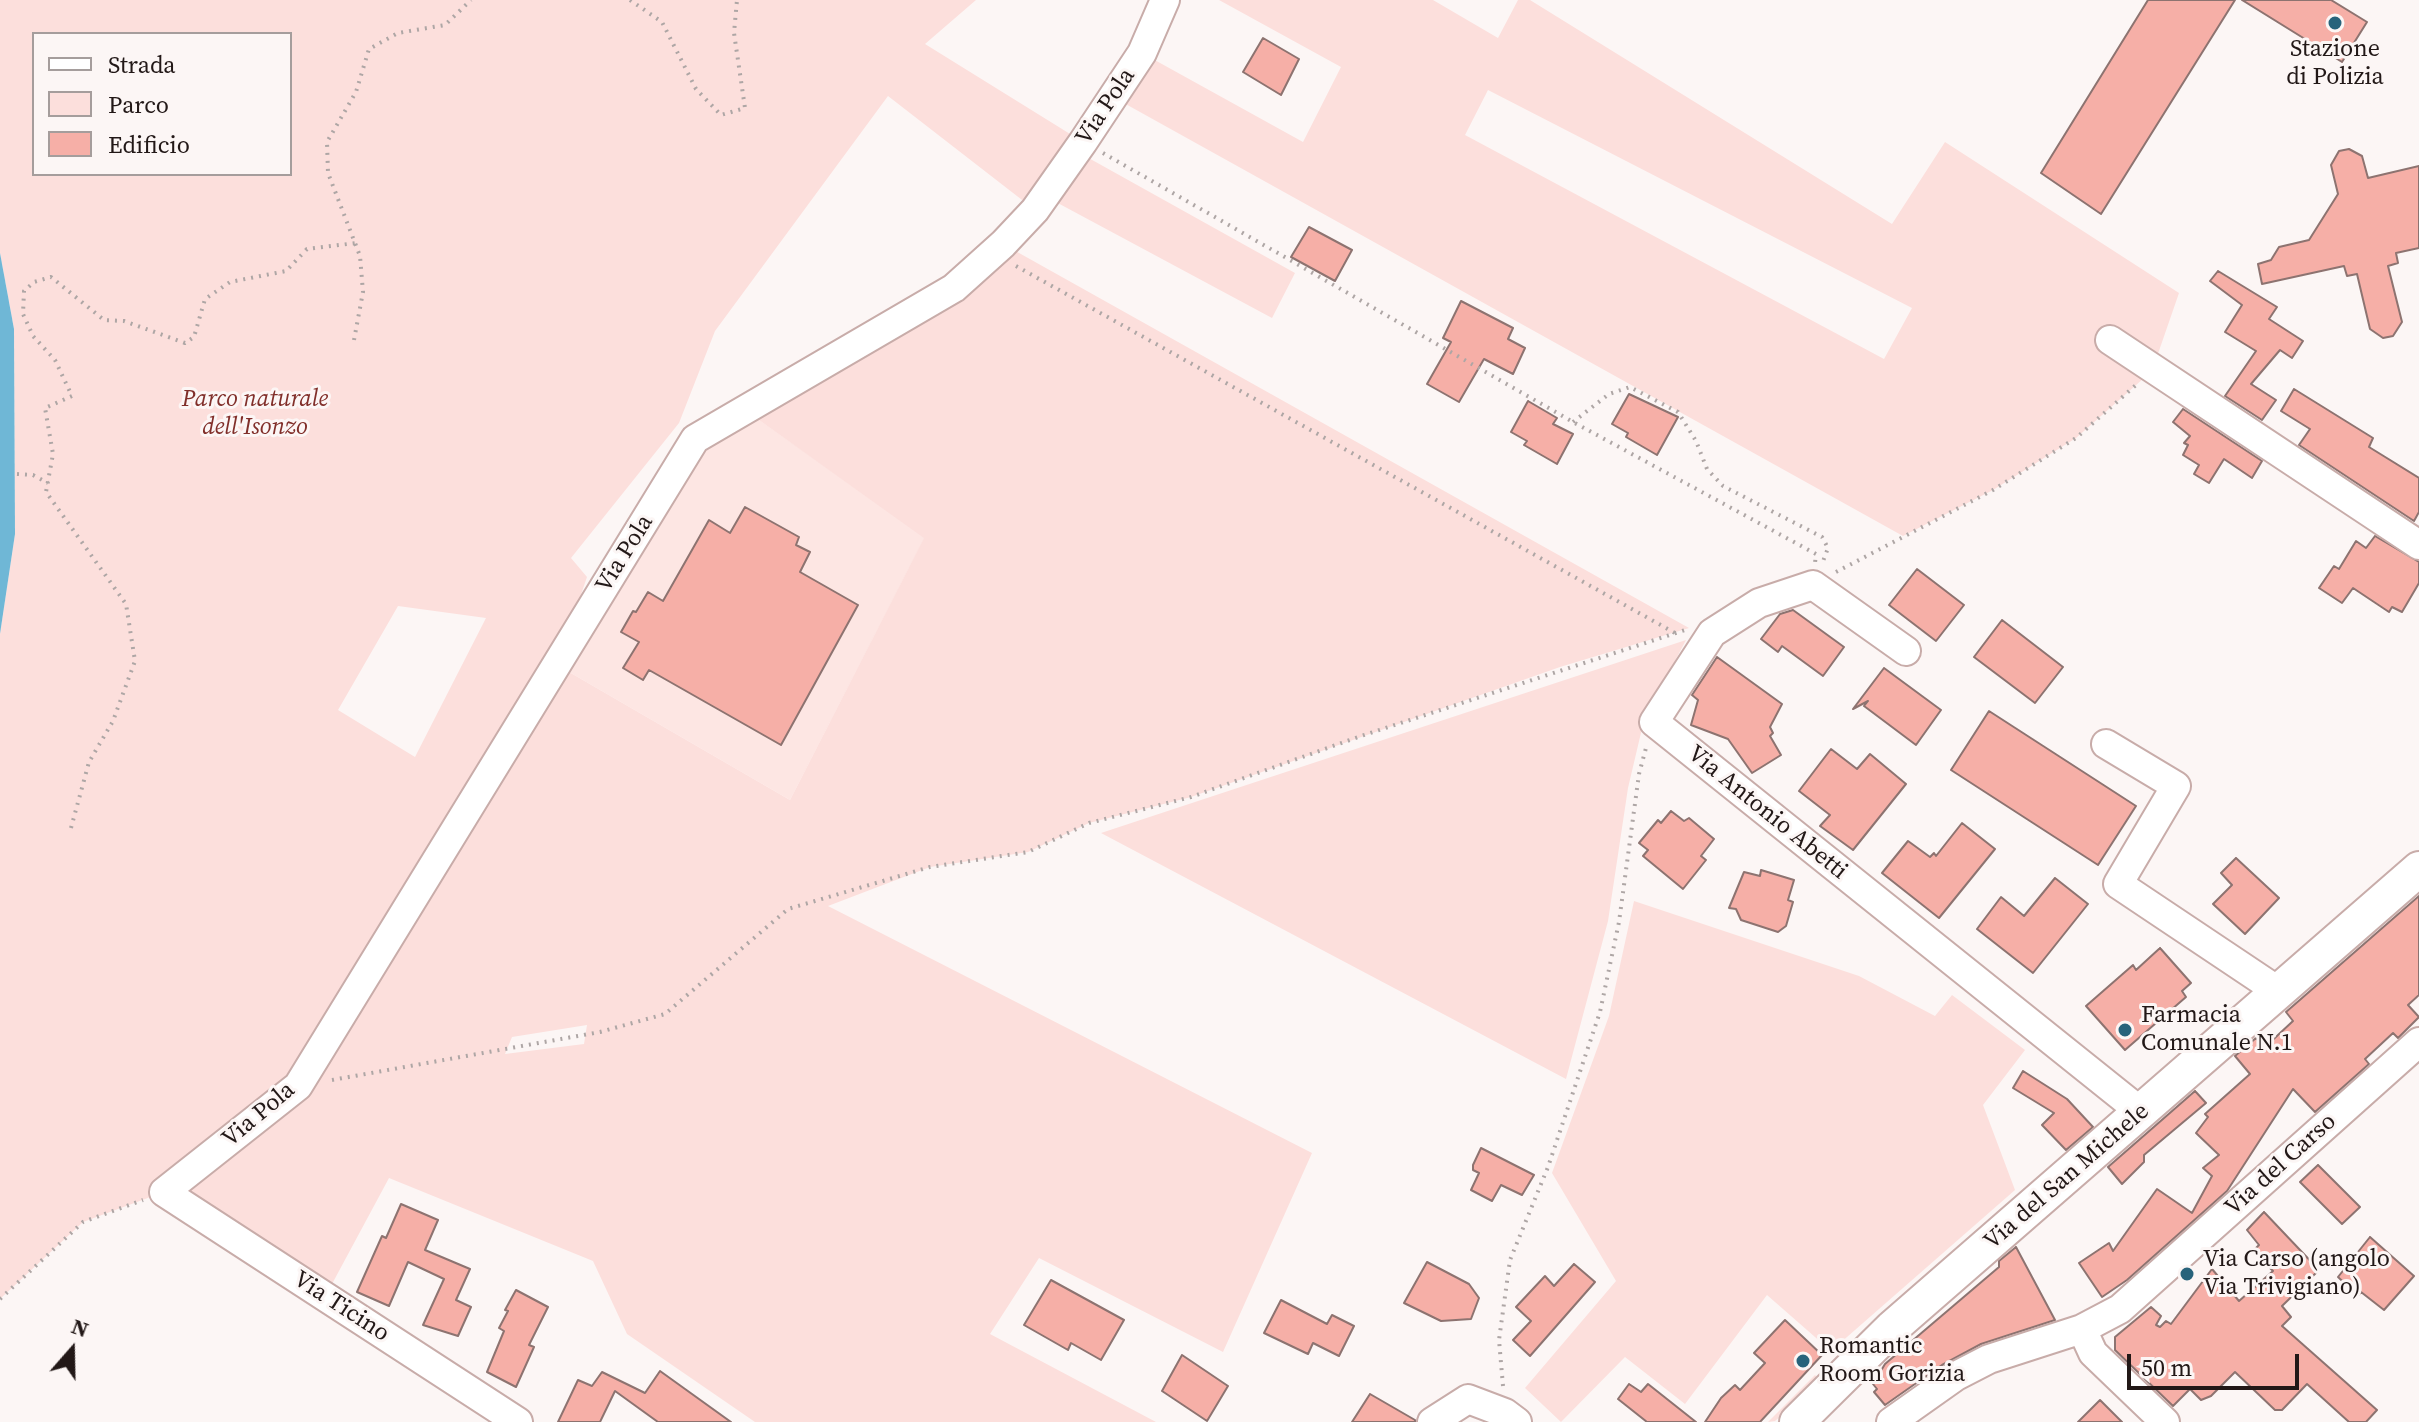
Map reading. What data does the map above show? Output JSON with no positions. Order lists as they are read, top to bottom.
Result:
{
  "streets": {
    "main road": ["Via del San Michele"],
    "street": [
      "Via Pola",
      "Via Antonio Abetti",
      "Via del Carso",
      "Via Ticino"
    ]
  },
  "crossings": [
    ["Via Pola", "Via Ticino"],
    ["Via Antonio Abetti", "Via del San Michele"]
  ],
  "parks": ["Parco naturale dell'Isonzo"],
  "places": [
    "Stazione di Polizia",
    "Farmacia Comunale N.1",
    "Via Carso (angolo Via Trivigiano)",
    "Romantic Room Gorizia"
  ],
  "legend": ["Strada", "Parco", "Edificio"],
  "scale_bar": "50 m",
  "north": "top"
}
